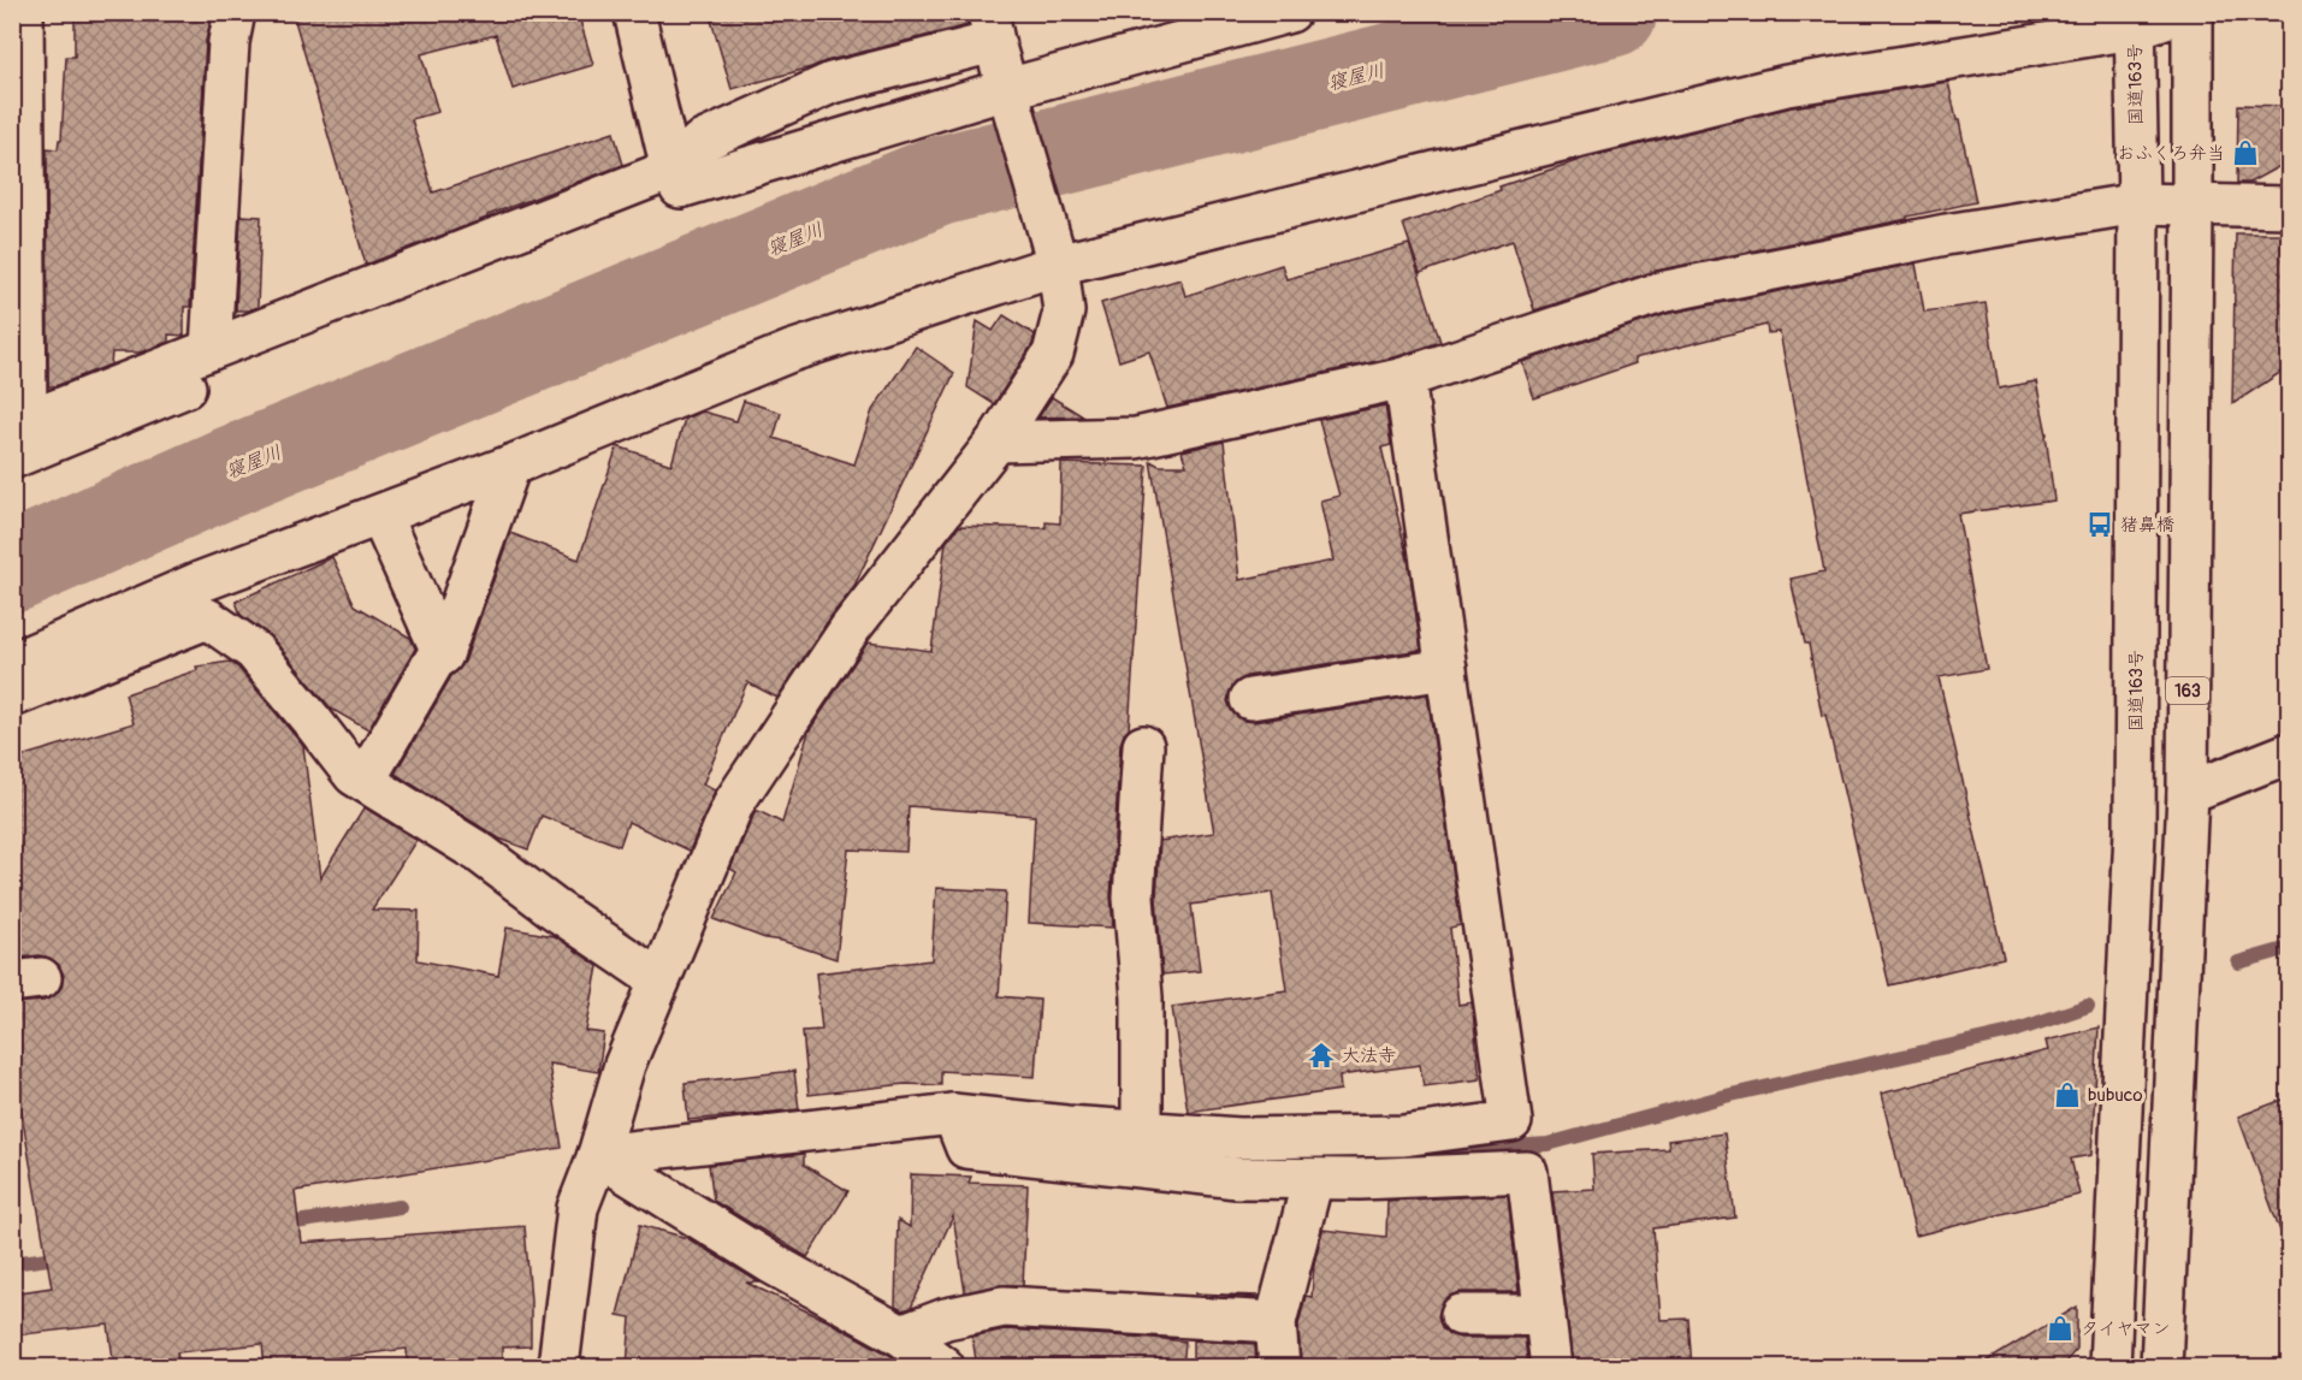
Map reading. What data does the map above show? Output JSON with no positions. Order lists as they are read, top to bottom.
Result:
{
  "streets": {
    "main road": ["国道163号", "163"]
  },
  "water": ["寝屋川"],
  "places": {
    "shop": ["おふくろ弁当", "bubuco", "タイヤマン"],
    "bus stop": ["猪鼻橋"],
    "temple": ["大法寺"]
  }
}
